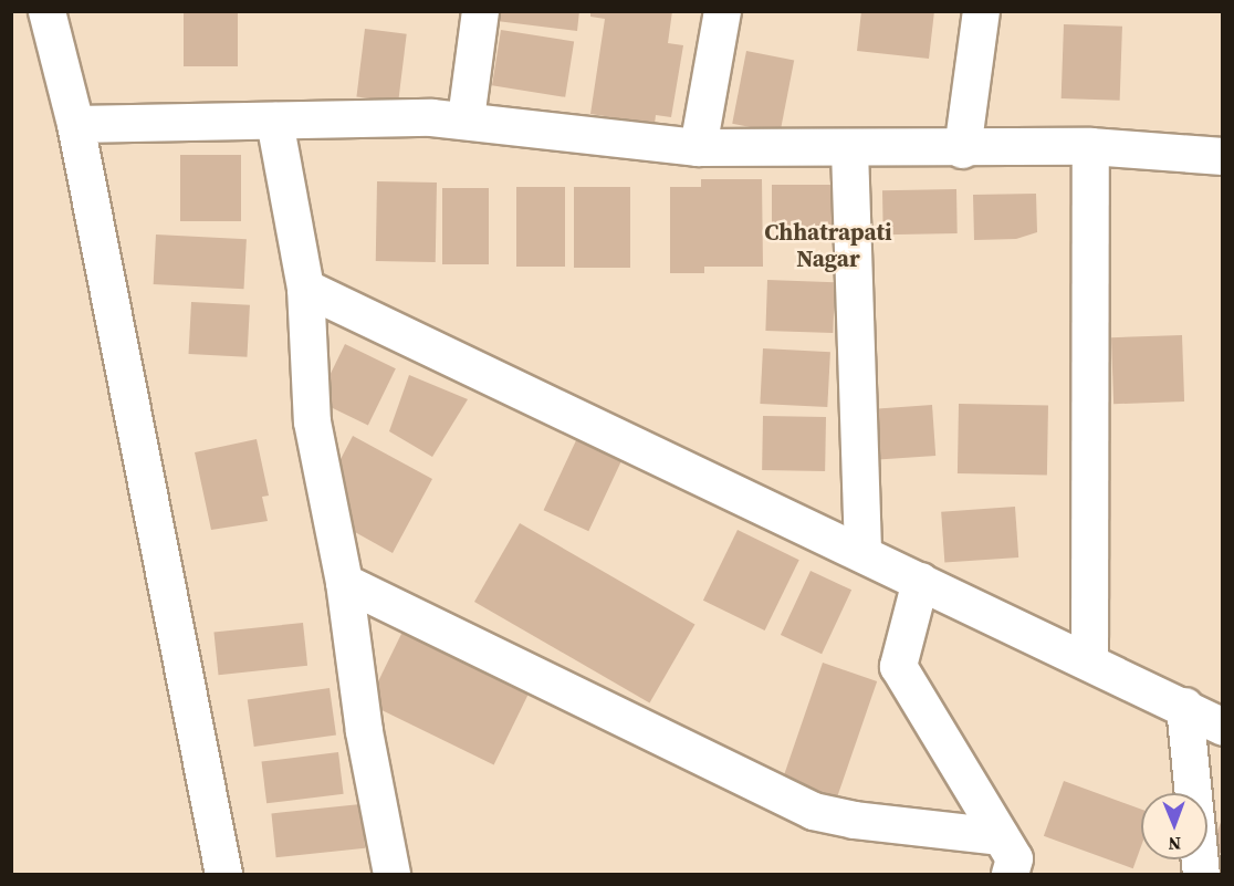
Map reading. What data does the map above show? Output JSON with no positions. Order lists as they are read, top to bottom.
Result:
{
  "districts": ["Chhatrapati Nagar"],
  "north": "bottom"
}
